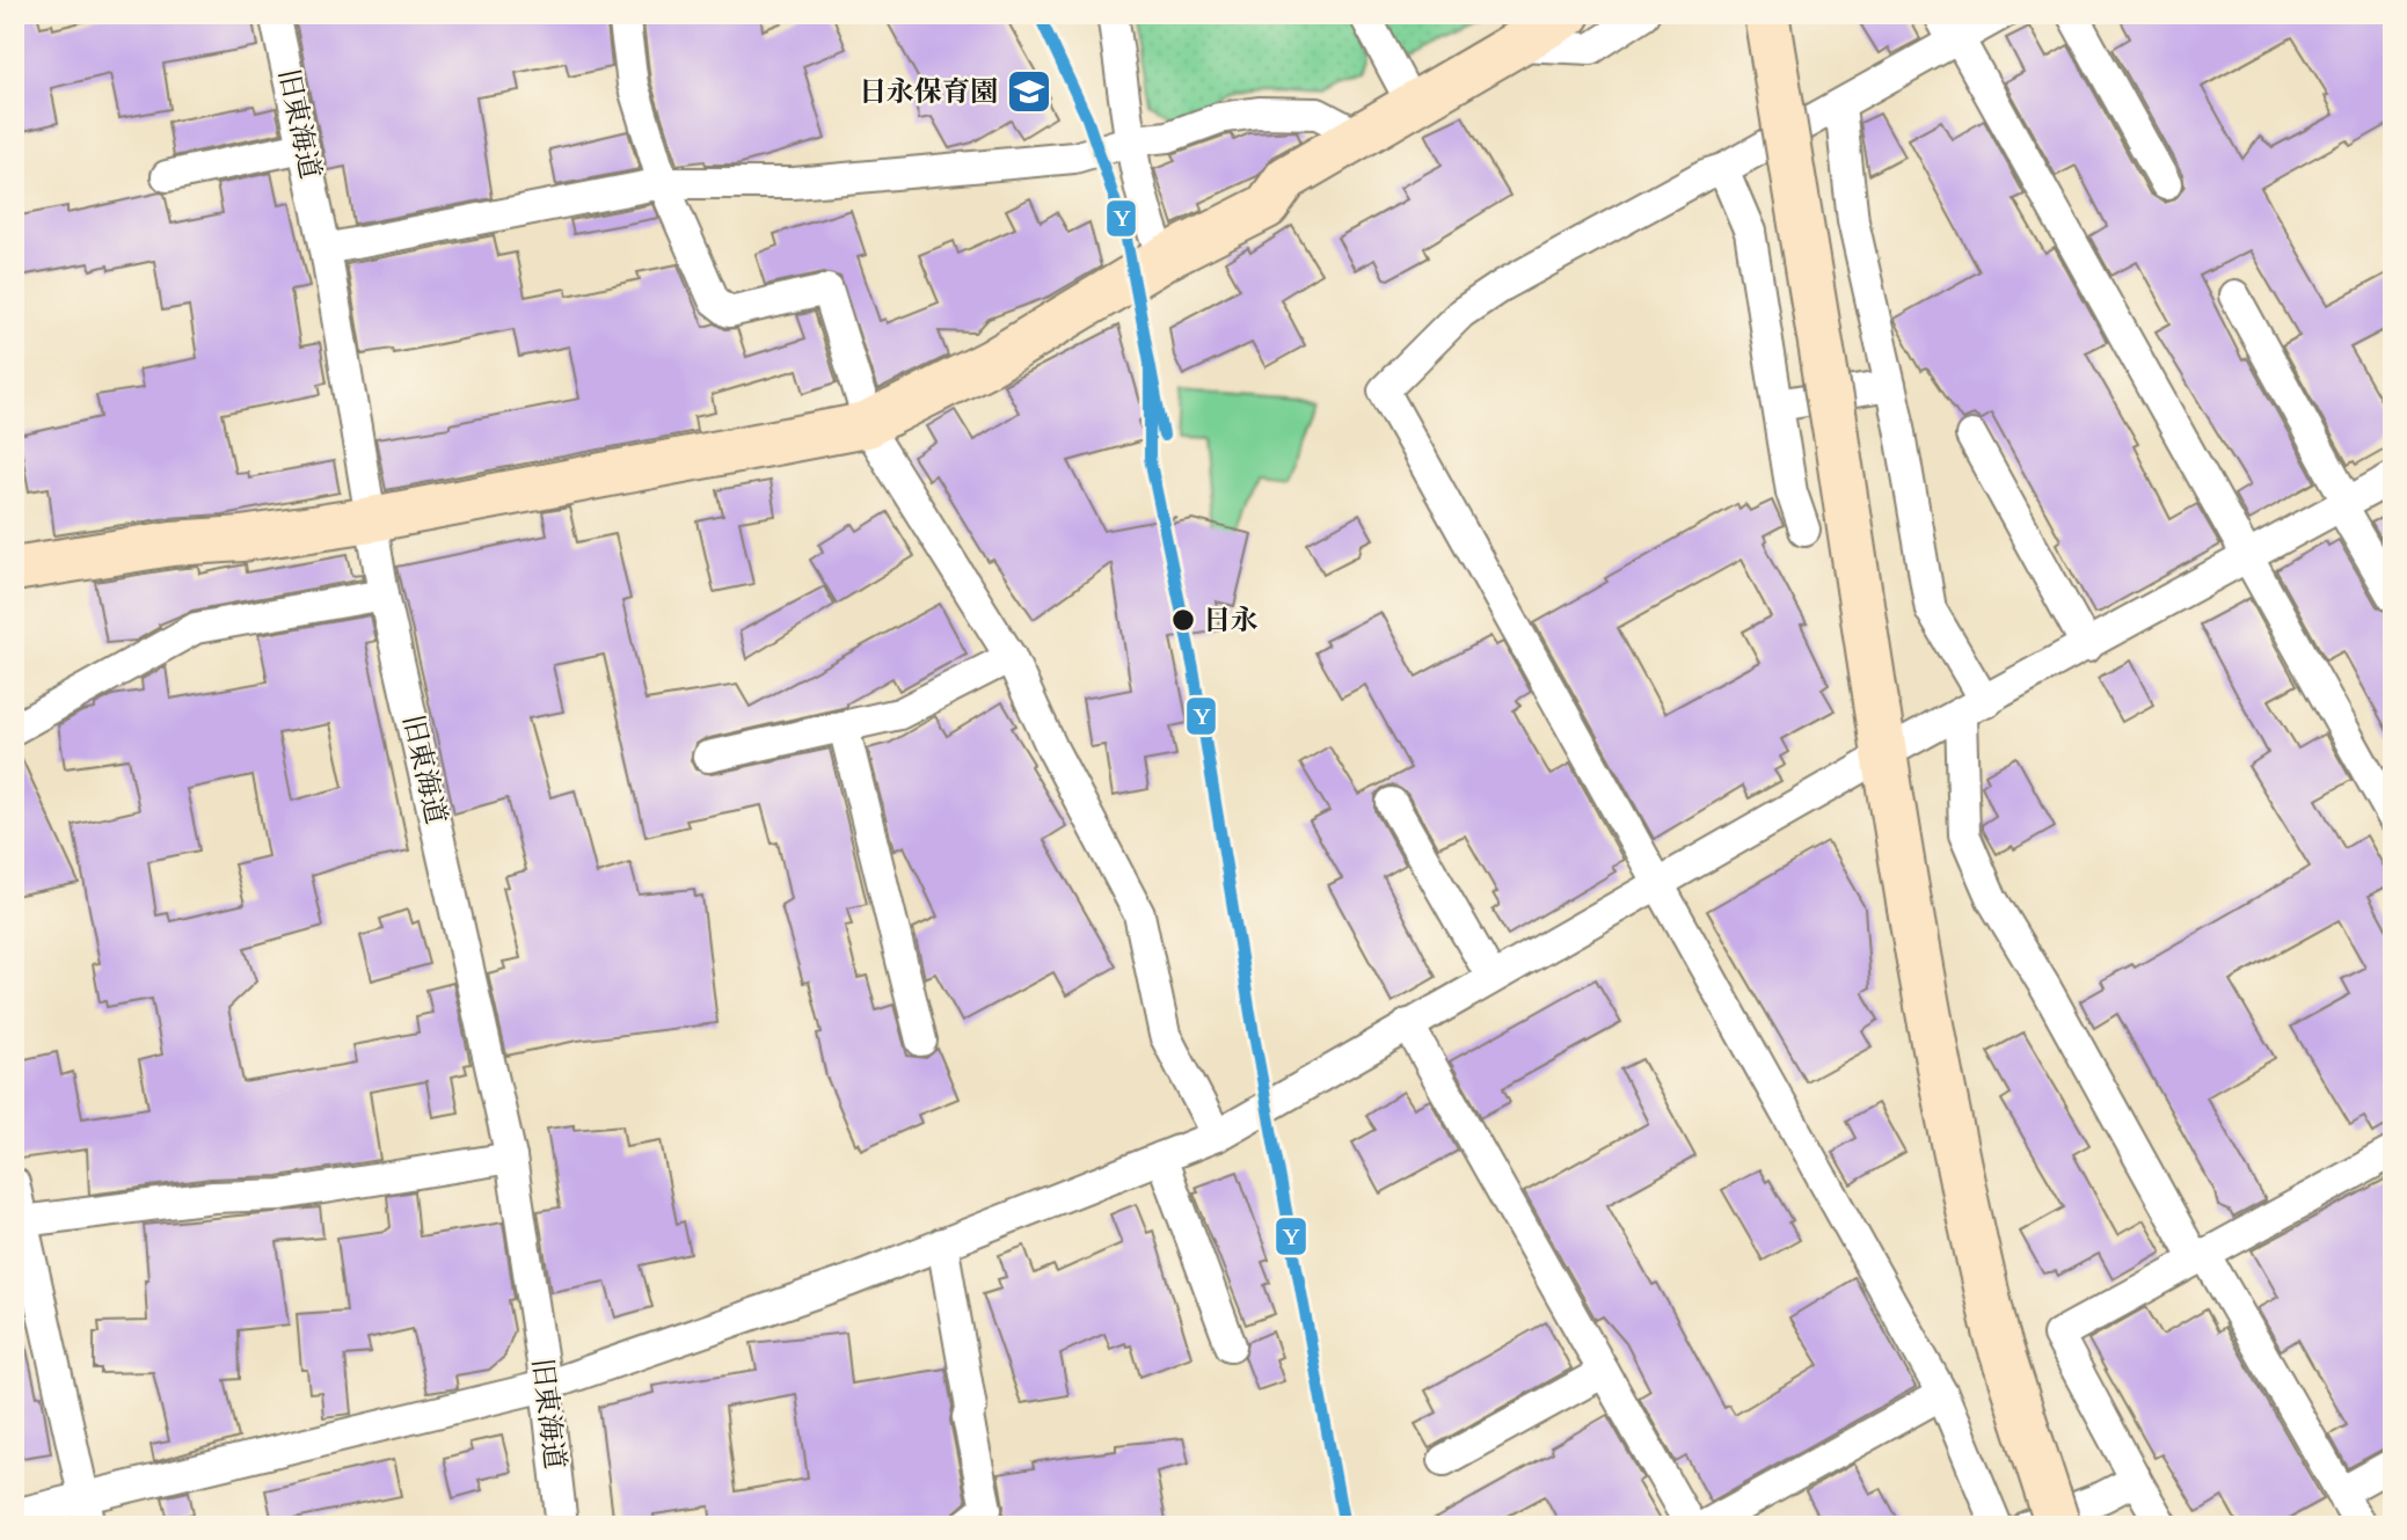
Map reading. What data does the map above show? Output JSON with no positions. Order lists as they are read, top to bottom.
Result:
{
  "streets": {
    "street": ["旧東海道"]
  },
  "places": {
    "school or university": ["日永保育園"],
    "other": ["日永"]
  },
  "lines": ["transit line Y"]
}
